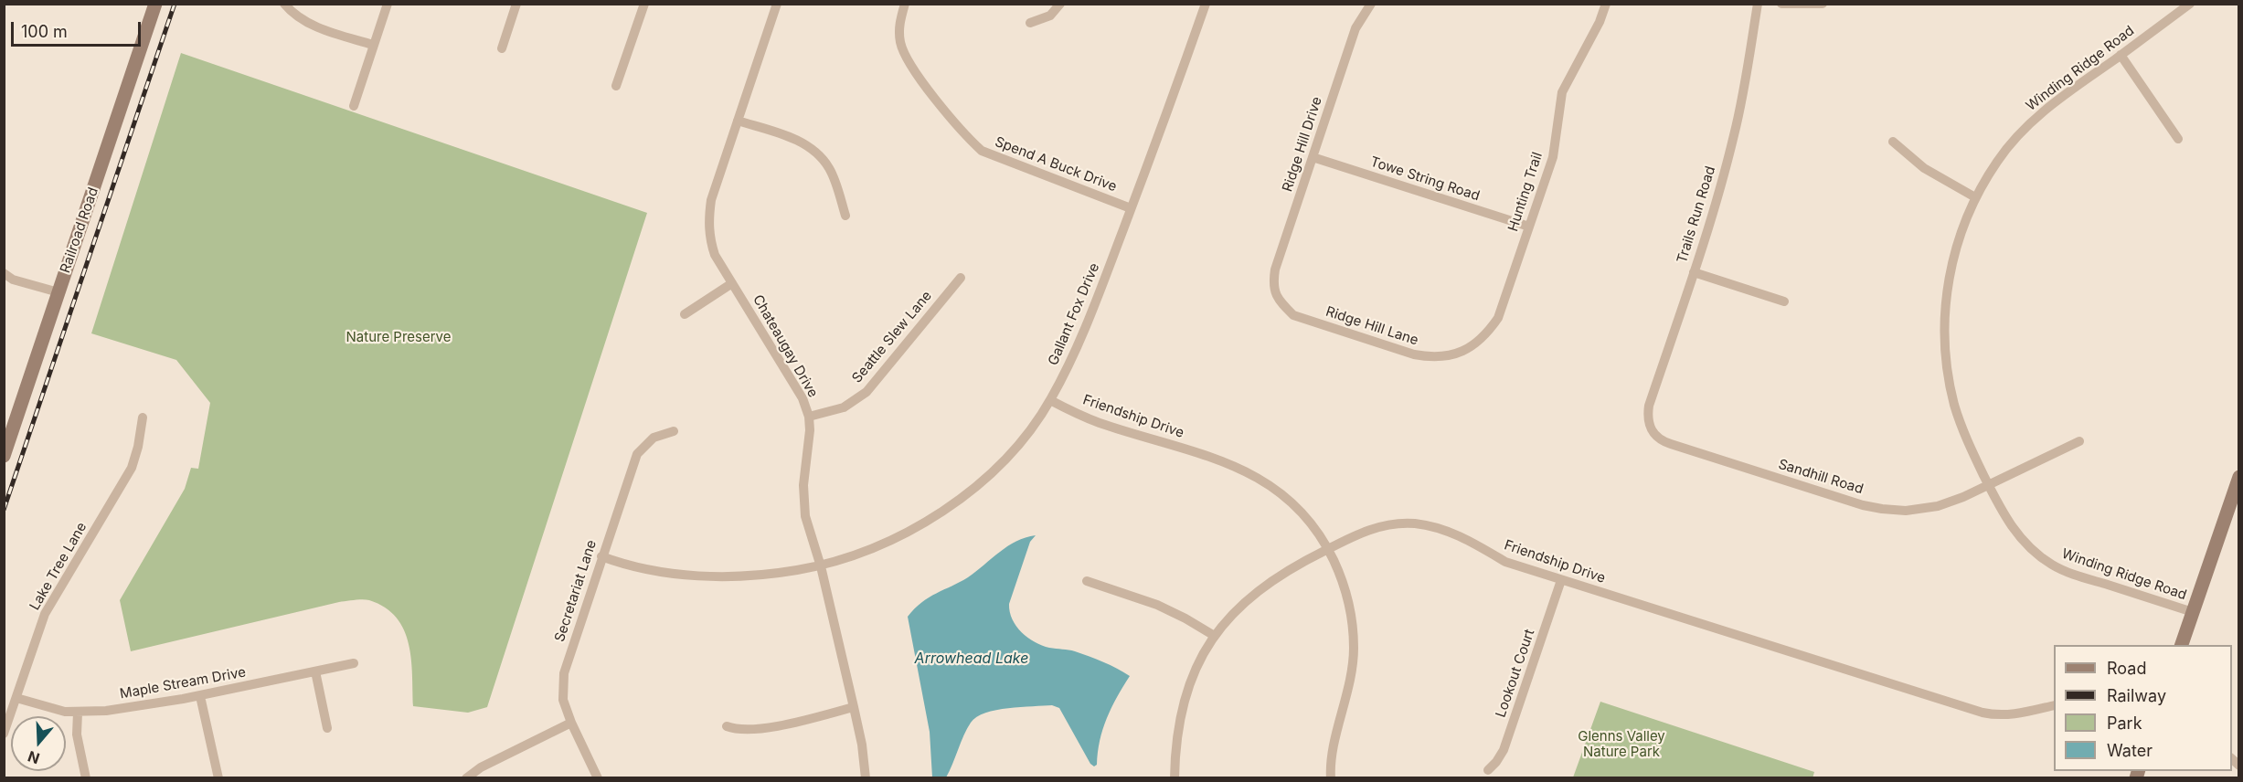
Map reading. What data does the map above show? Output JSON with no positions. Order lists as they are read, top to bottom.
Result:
{
  "streets": {
    "street": [
      "Winding Ridge Road",
      "Ridge Hill Drive",
      "Spend A Buck Drive",
      "Towe String Road",
      "Hunting Trail",
      "Trails Run Road",
      "Railroad Road",
      "Gallant Fox Drive",
      "Ridge Hill Lane",
      "Seattle Slew Lane",
      "Chateaugay Drive",
      "Friendship Drive",
      "Sandhill Road",
      "Lake Tree Lane",
      "Secretariat Lane",
      "Lookout Court",
      "Maple Stream Drive"
    ]
  },
  "crossings": [
    ["Winding Ridge Road", "Sandhill Road"],
    ["Ridge Hill Drive", "Towe String Road"],
    ["Ridge Hill Drive", "Ridge Hill Lane"],
    ["Spend A Buck Drive", "Gallant Fox Drive"],
    ["Towe String Road", "Hunting Trail"],
    ["Hunting Trail", "Ridge Hill Lane"],
    ["Trails Run Road", "Sandhill Road"],
    ["Gallant Fox Drive", "Chateaugay Drive"],
    ["Gallant Fox Drive", "Friendship Drive"],
    ["Gallant Fox Drive", "Secretariat Lane"],
    ["Seattle Slew Lane", "Chateaugay Drive"],
    ["Friendship Drive", "Lookout Court"],
    ["Lake Tree Lane", "Maple Stream Drive"]
  ],
  "water": ["Arrowhead Lake"],
  "parks": ["Nature Preserve", "Glenns Valley Nature Park"],
  "legend": [
    "Road",
    "Railway",
    "Park",
    "Water"
  ],
  "scale_bar": "100 m",
  "north": "bottom"
}
